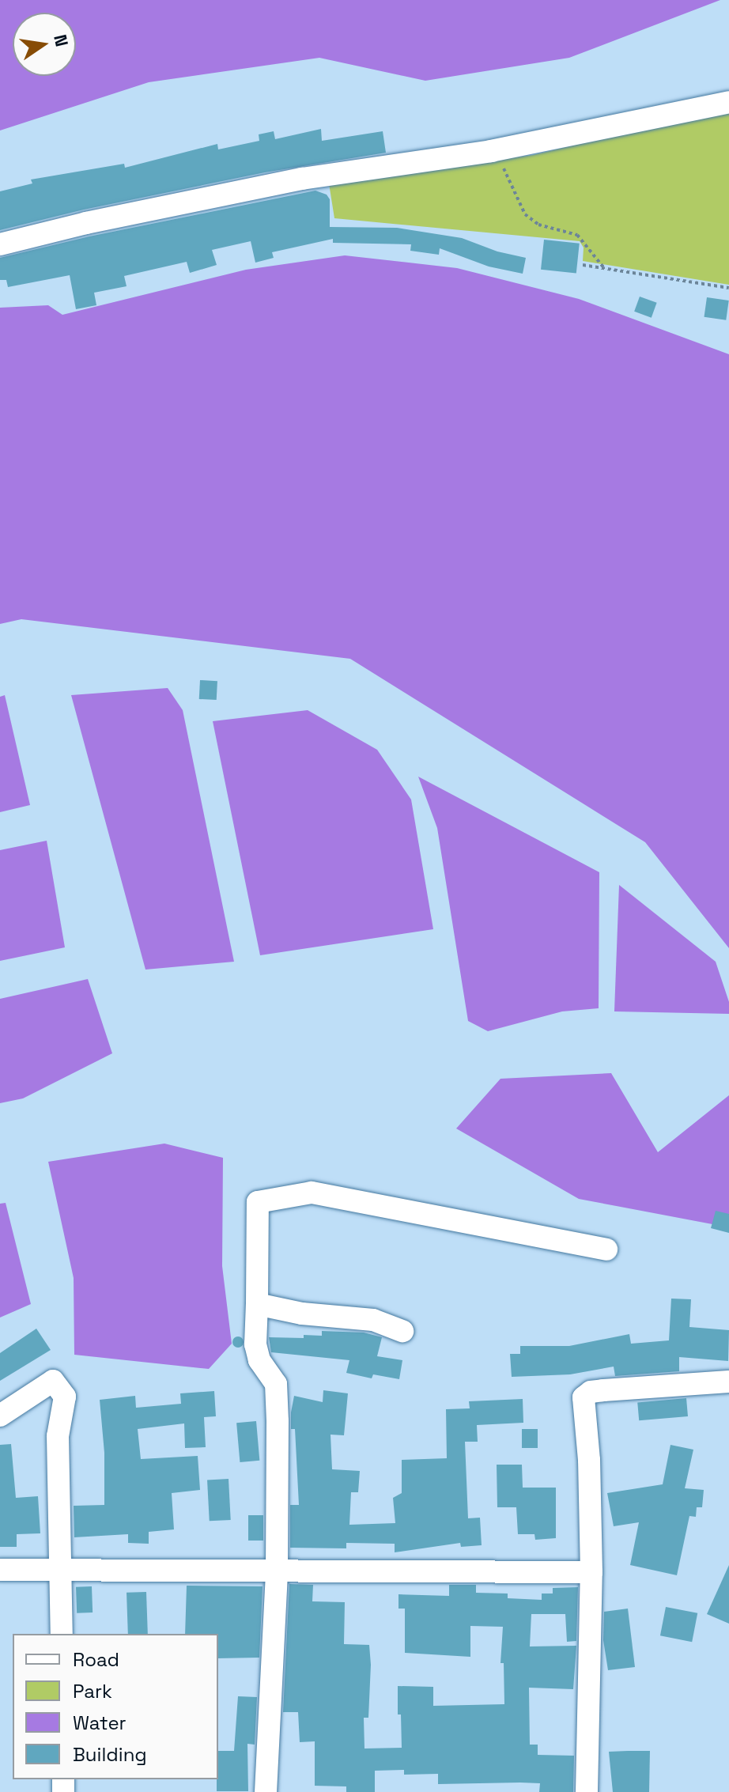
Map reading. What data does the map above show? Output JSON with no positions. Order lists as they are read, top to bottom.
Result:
{
  "legend": [
    "Road",
    "Park",
    "Water",
    "Building"
  ],
  "north": "right"
}
